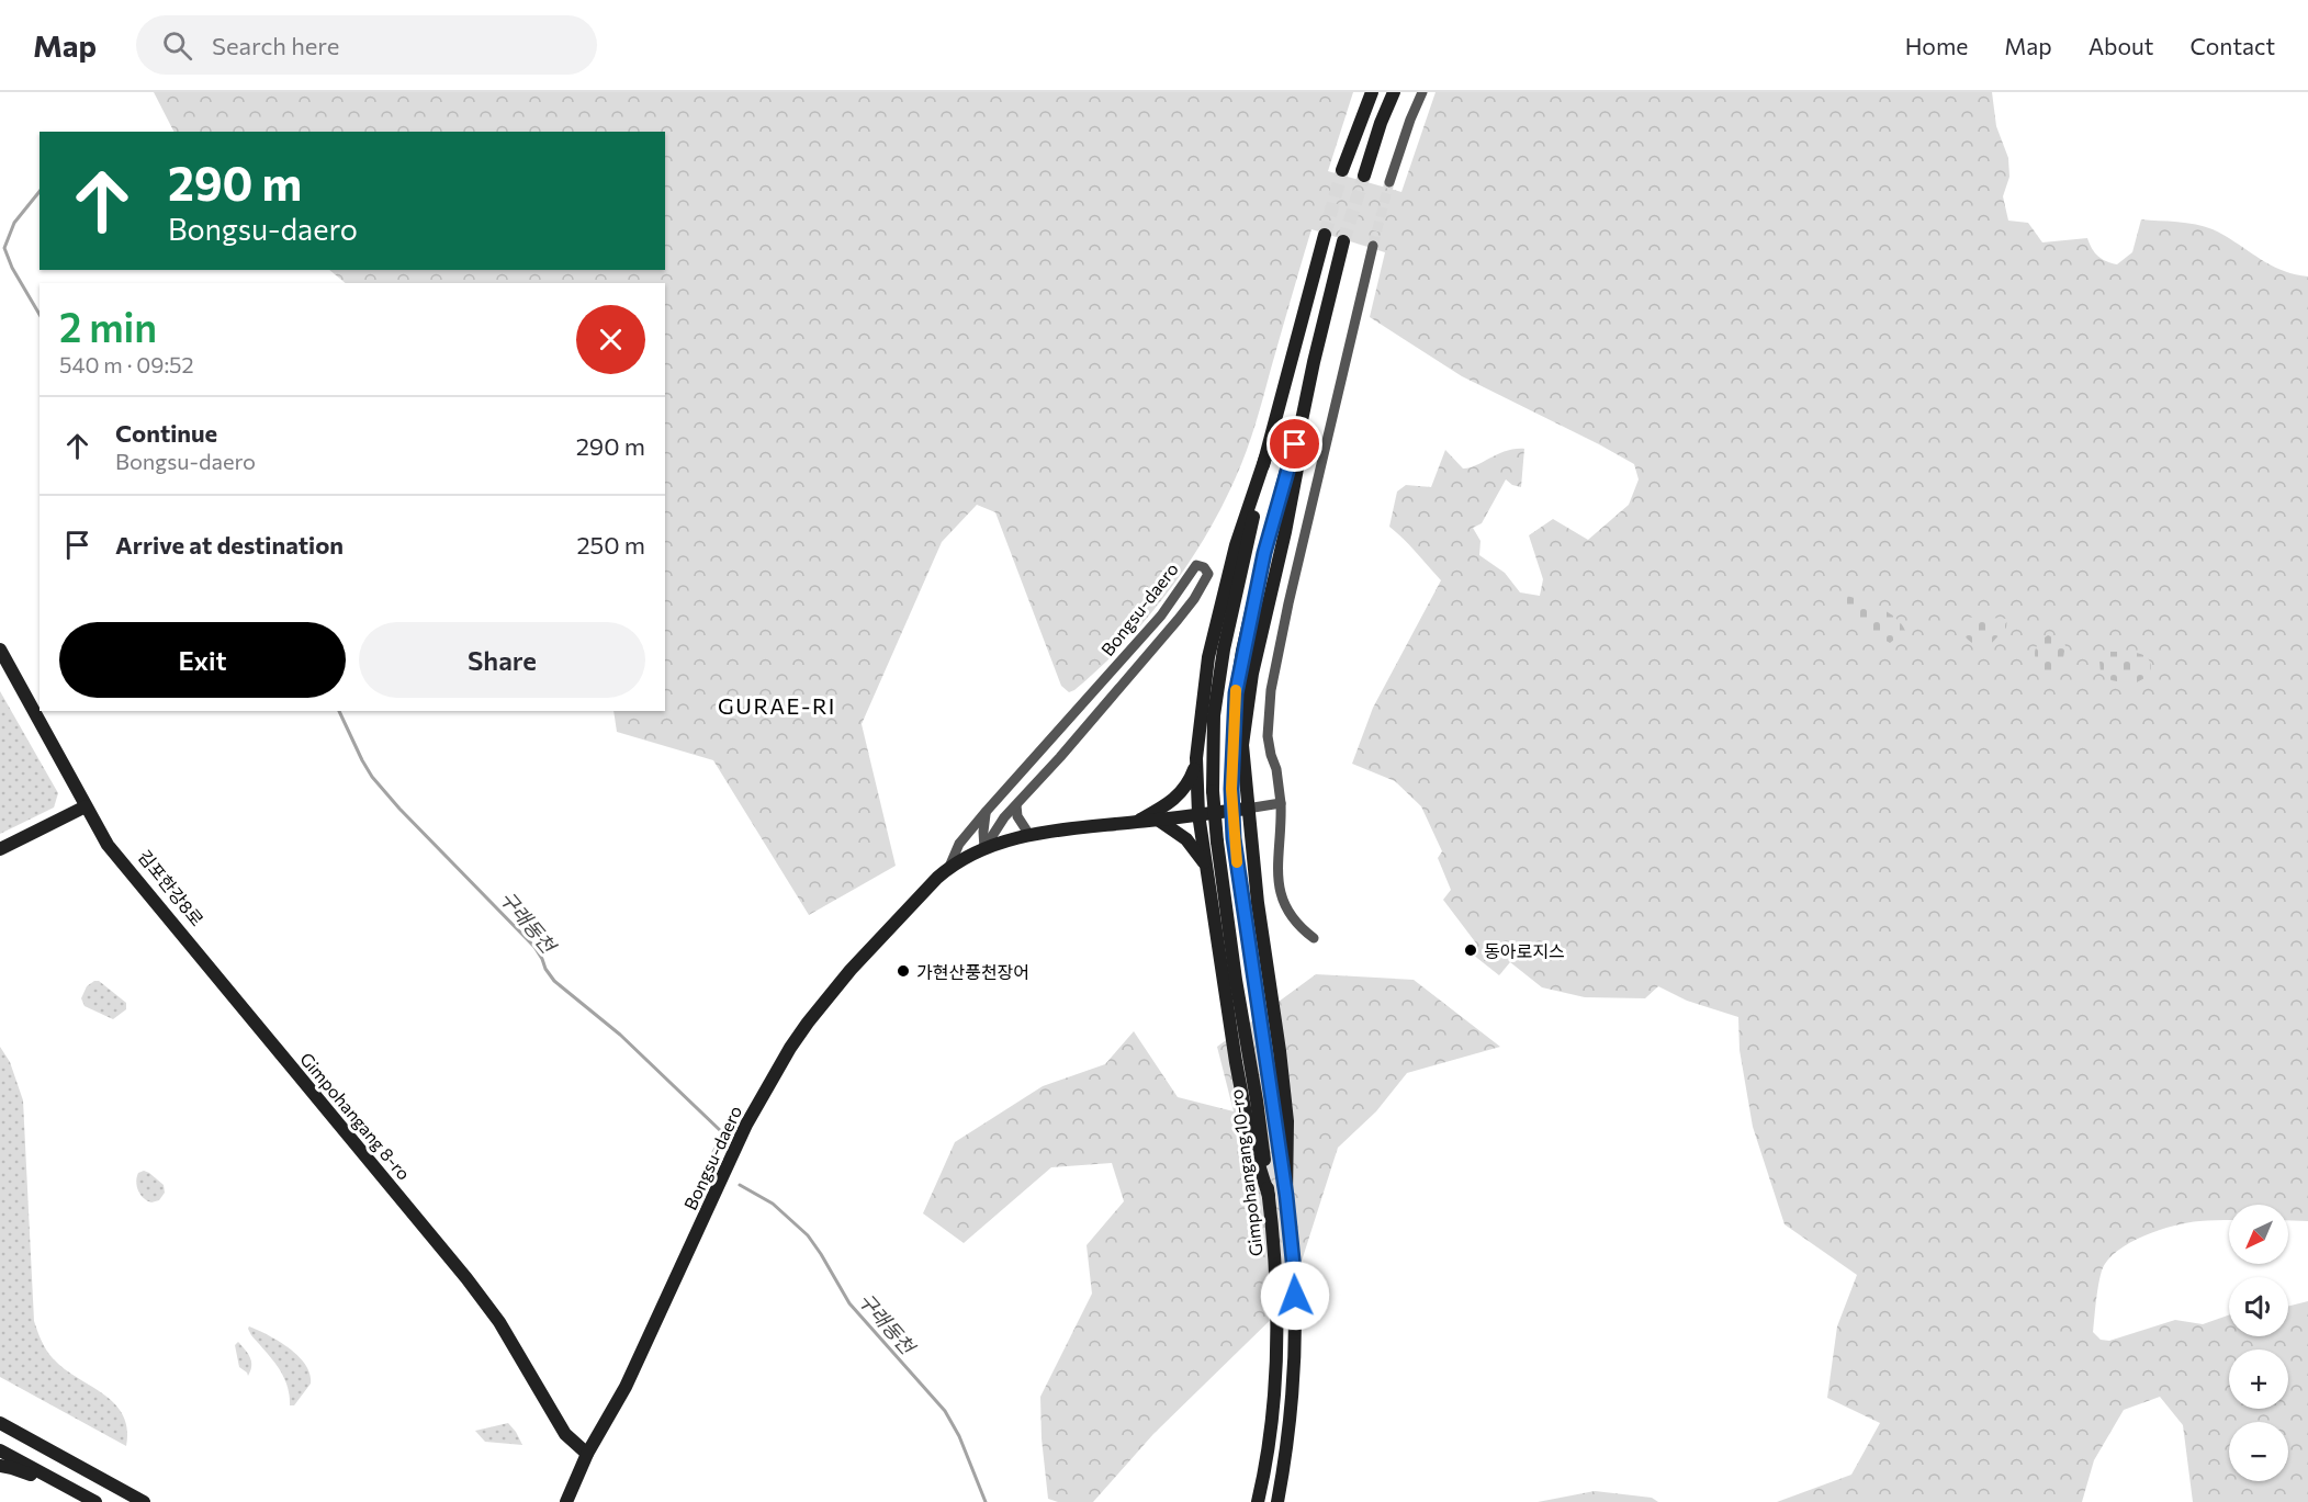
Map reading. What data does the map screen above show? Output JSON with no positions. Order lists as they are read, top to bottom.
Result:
{
  "streets": {
    "street": ["Bongsu-daero", "Gimpohangang 8-ro", "Gimpohangang 10-ro"]
  },
  "crossings": [
    ["Bongsu-daero", "Gimpohangang 8-ro"]
  ],
  "districts": ["GURAE-RI"],
  "water": ["구래동천"],
  "places": ["동아로지스", "가현산풍천장어"],
  "north": "bottom left",
  "page": {
    "header": "Map",
    "search": "Search here",
    "nav": [
      "Home",
      "Map",
      "About",
      "Contact"
    ],
    "turn": ["290 m", "Bongsu-daero"],
    "heading": ["2 min", "540 m · 09:52"],
    "list": [
      {
        "name": "Continue",
        "note": "Bongsu-daero",
        "value": "290 m"
      },
      {
        "name": "Arrive at destination",
        "value": "250 m"
      }
    ],
    "buttons": ["Exit", "Share"],
    "map_buttons": ["+", "−"]
  }
}
